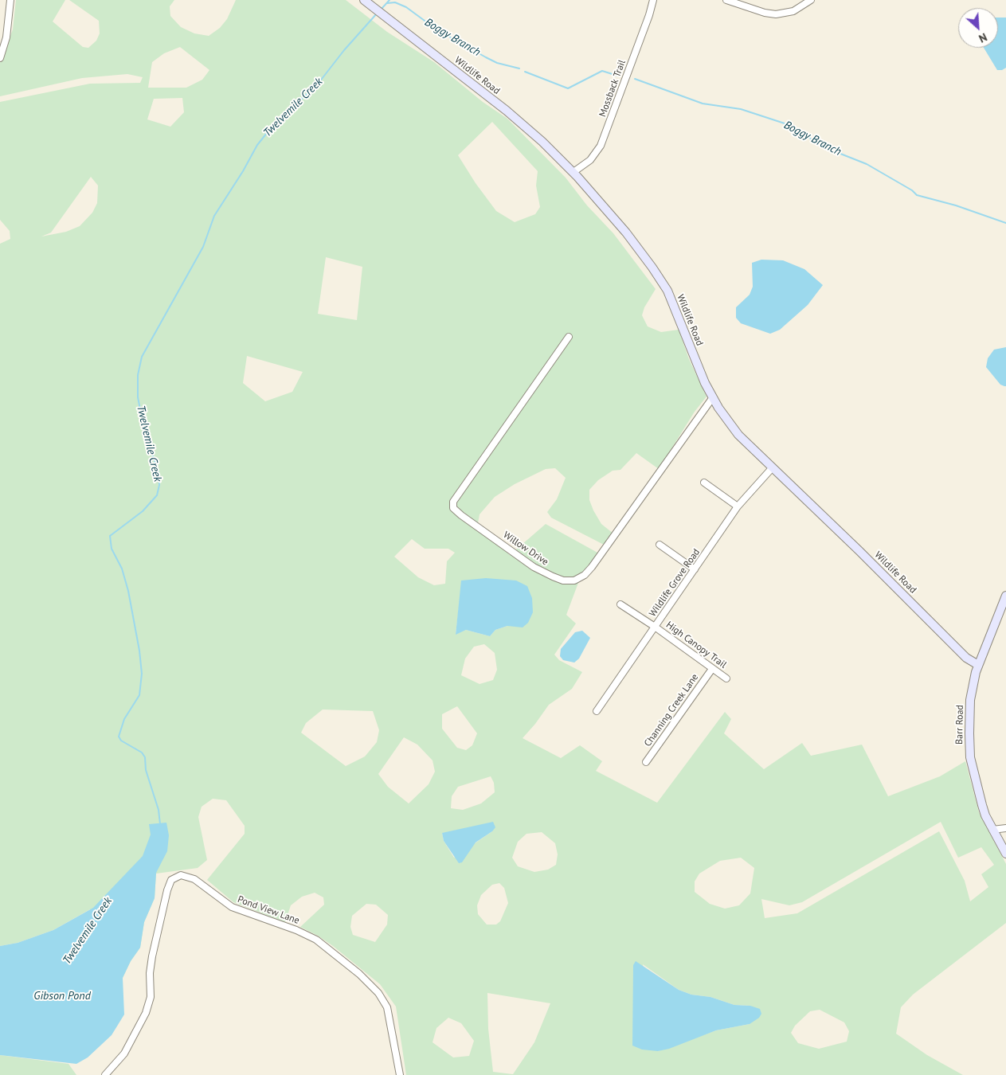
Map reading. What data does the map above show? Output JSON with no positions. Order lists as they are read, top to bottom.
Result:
{
  "streets": {
    "street": [
      "Wildlife Road",
      "Mossback Trail",
      "Willow Drive",
      "Wildlife Grove Road",
      "High Canopy Trail",
      "Channing Creek Lane",
      "Barr Road",
      "Pond View Lane"
    ]
  },
  "crossings": [
    ["Wildlife Road", "Mossback Trail"],
    ["Wildlife Road", "Willow Drive"],
    ["Wildlife Road", "Wildlife Grove Road"],
    ["Wildlife Road", "Barr Road"],
    ["Wildlife Grove Road", "High Canopy Trail"],
    ["High Canopy Trail", "Channing Creek Lane"]
  ],
  "water": ["Boggy Branch", "Twelvemile Creek", "Gibson Pond"],
  "north": "bottom right"
}
